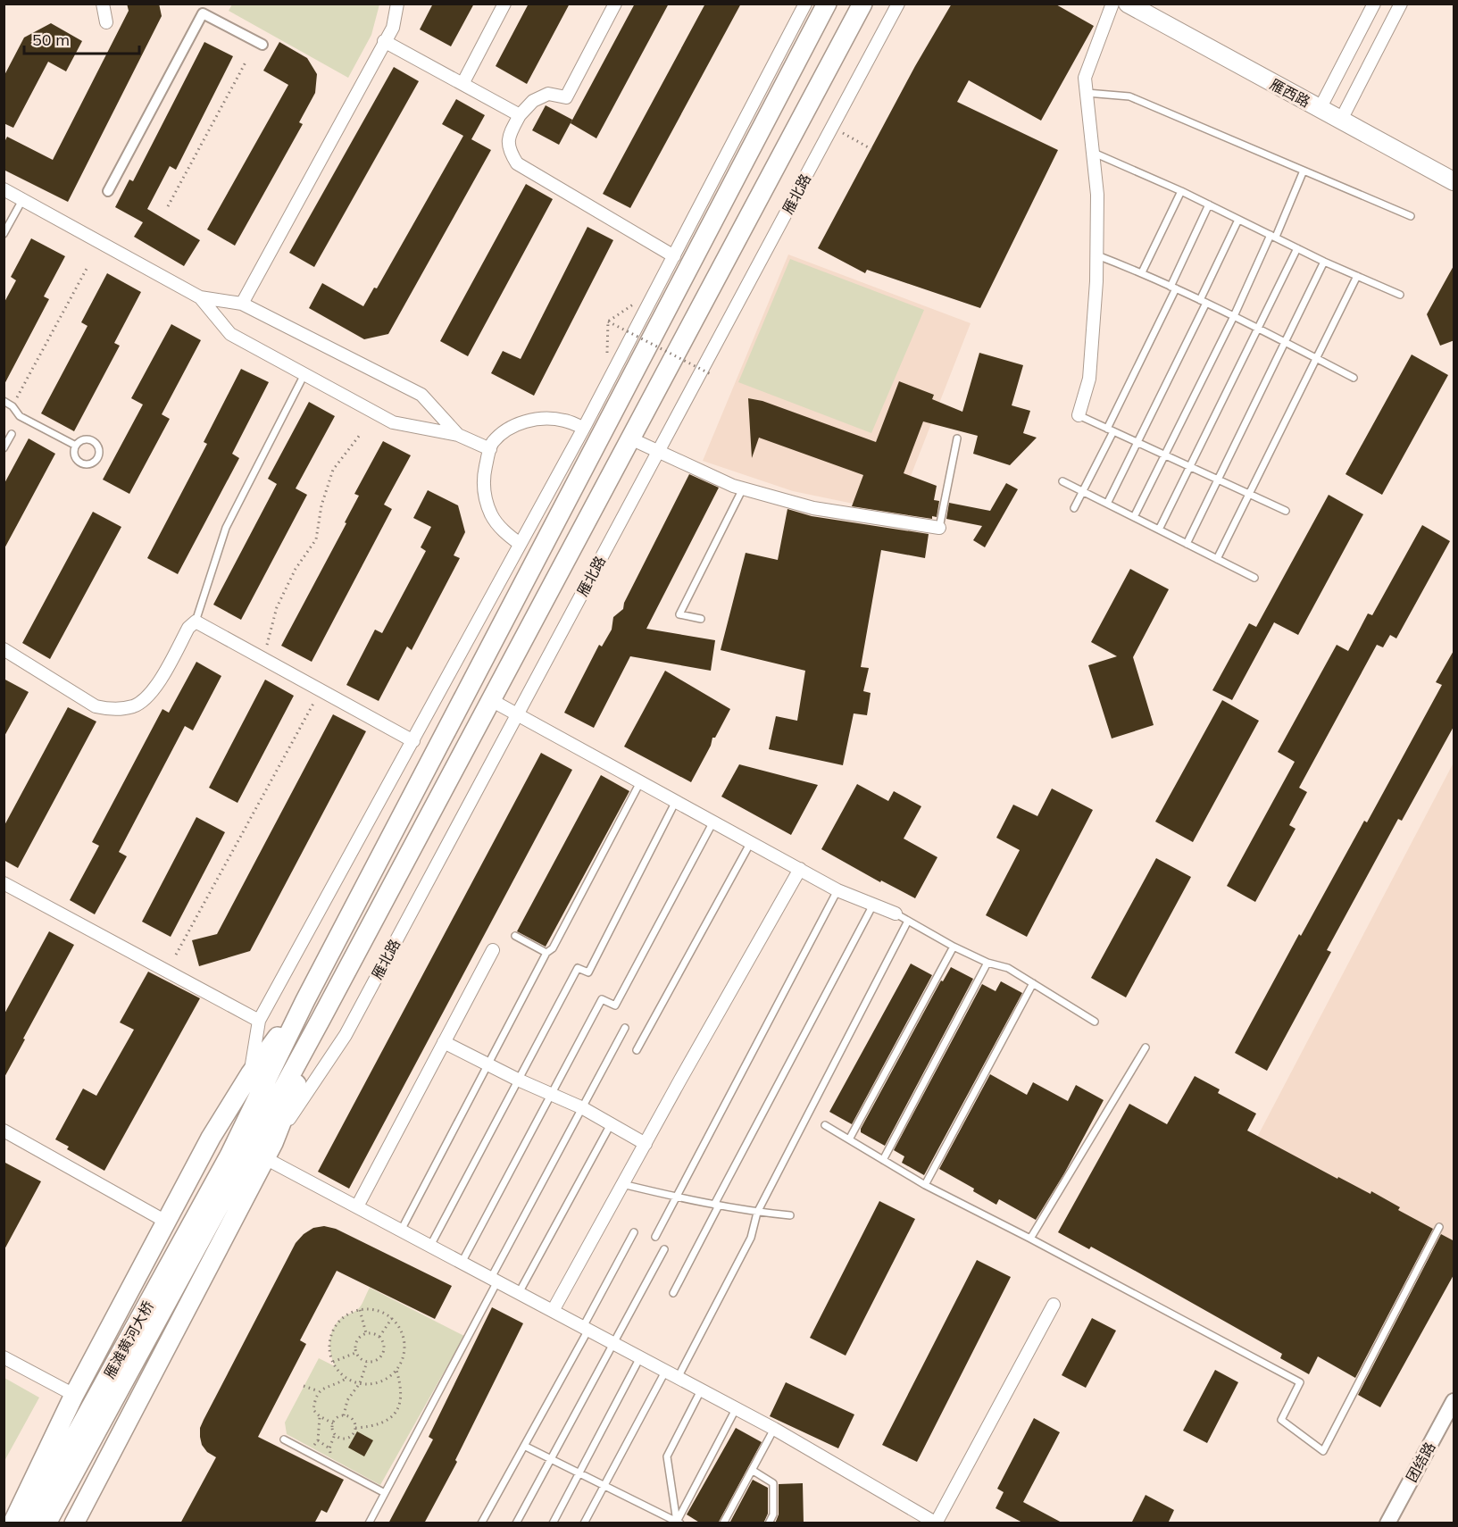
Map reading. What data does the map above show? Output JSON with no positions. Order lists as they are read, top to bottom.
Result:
{
  "streets": {
    "main road": ["雁西路", "雁北路", "雁滩黄河大桥"],
    "street": ["团结路"]
  },
  "scale_bar": "50 m"
}
